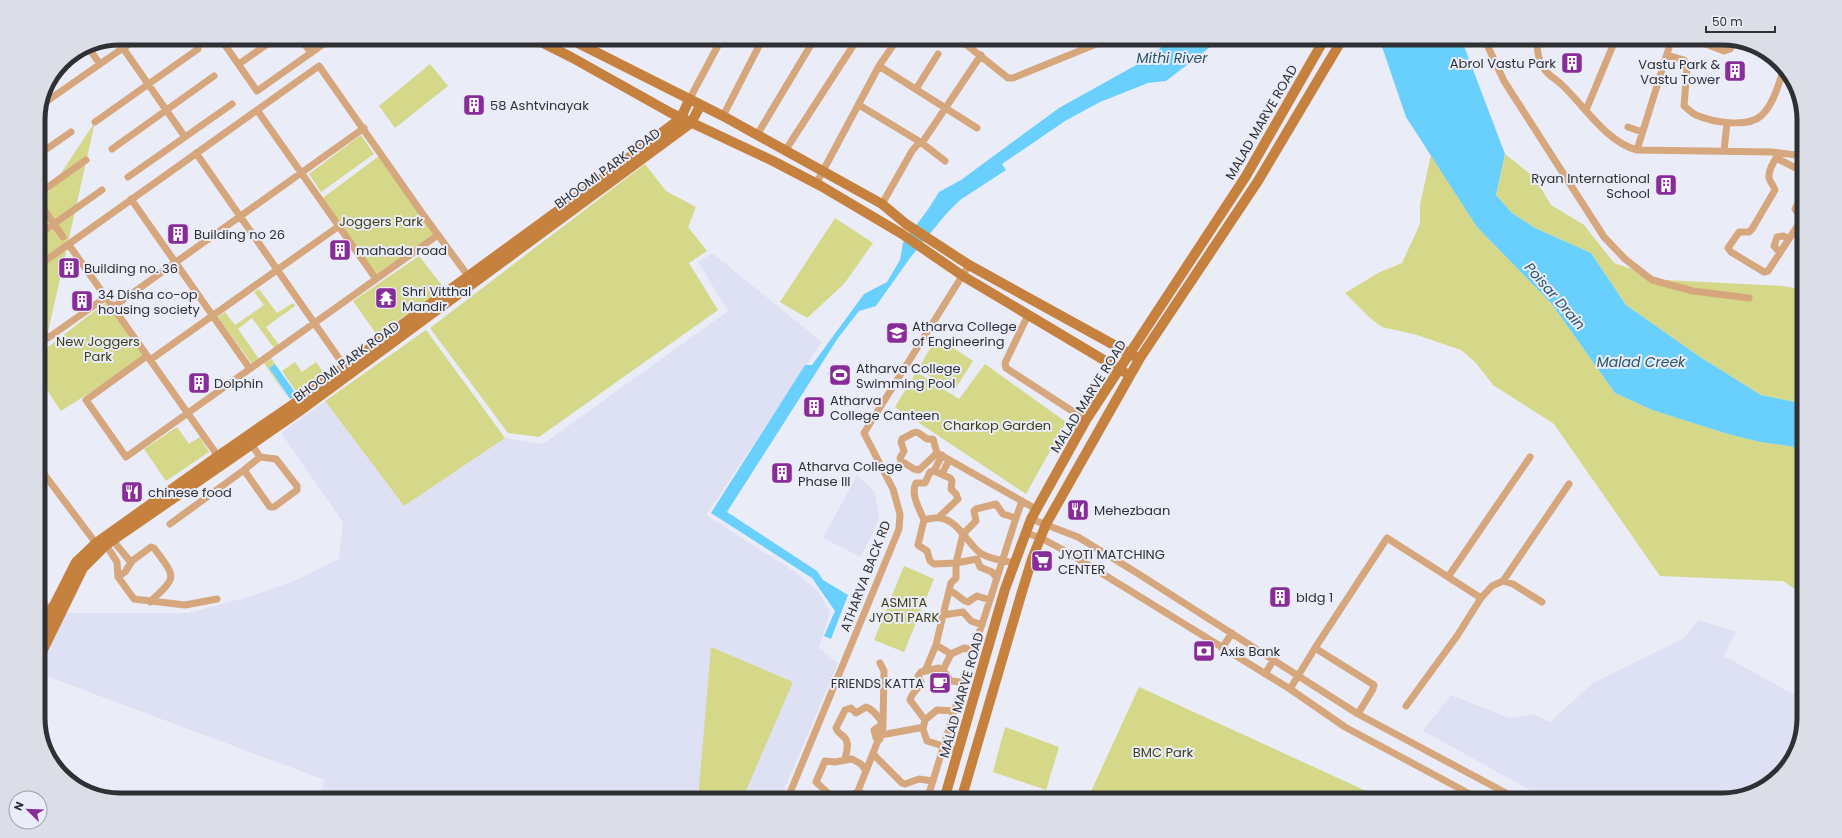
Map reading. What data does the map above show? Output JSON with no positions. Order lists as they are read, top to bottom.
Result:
{
  "streets": {
    "main road": ["MALAD MARVE ROAD", "BHOOMI PARK ROAD"],
    "street": ["ATHARVA BACK RD"]
  },
  "water": ["Mithi River", "Poisar Drain", "Malad Creek"],
  "parks": [
    "Joggers Park",
    "New Joggers Park",
    "Charkop Garden",
    "ASMITA JYOTI PARK",
    "BMC Park"
  ],
  "places": {
    "building": [
      "Abrol Vastu Park",
      "Vastu Park & Vastu Tower",
      "58 Ashtvinayak",
      "Ryan International School",
      "Building no 26",
      "mahada road",
      "Building no. 36",
      "34 Disha co-op housing society",
      "Dolphin",
      "Atharva College Canteen",
      "Atharva College Phase III",
      "bldg 1"
    ],
    "temple": ["Shri Vitthal Mandir"],
    "school or university": ["Atharva College of Engineering"],
    "sports": ["Atharva College Swimming Pool"],
    "restaurant": ["chinese food", "Mehezbaan"],
    "supermarket": ["JYOTI MATCHING CENTER"],
    "bank": ["Axis Bank"],
    "cafe": ["FRIENDS KATTA"]
  },
  "scale_bar": "50 m",
  "north": "top left"
}
